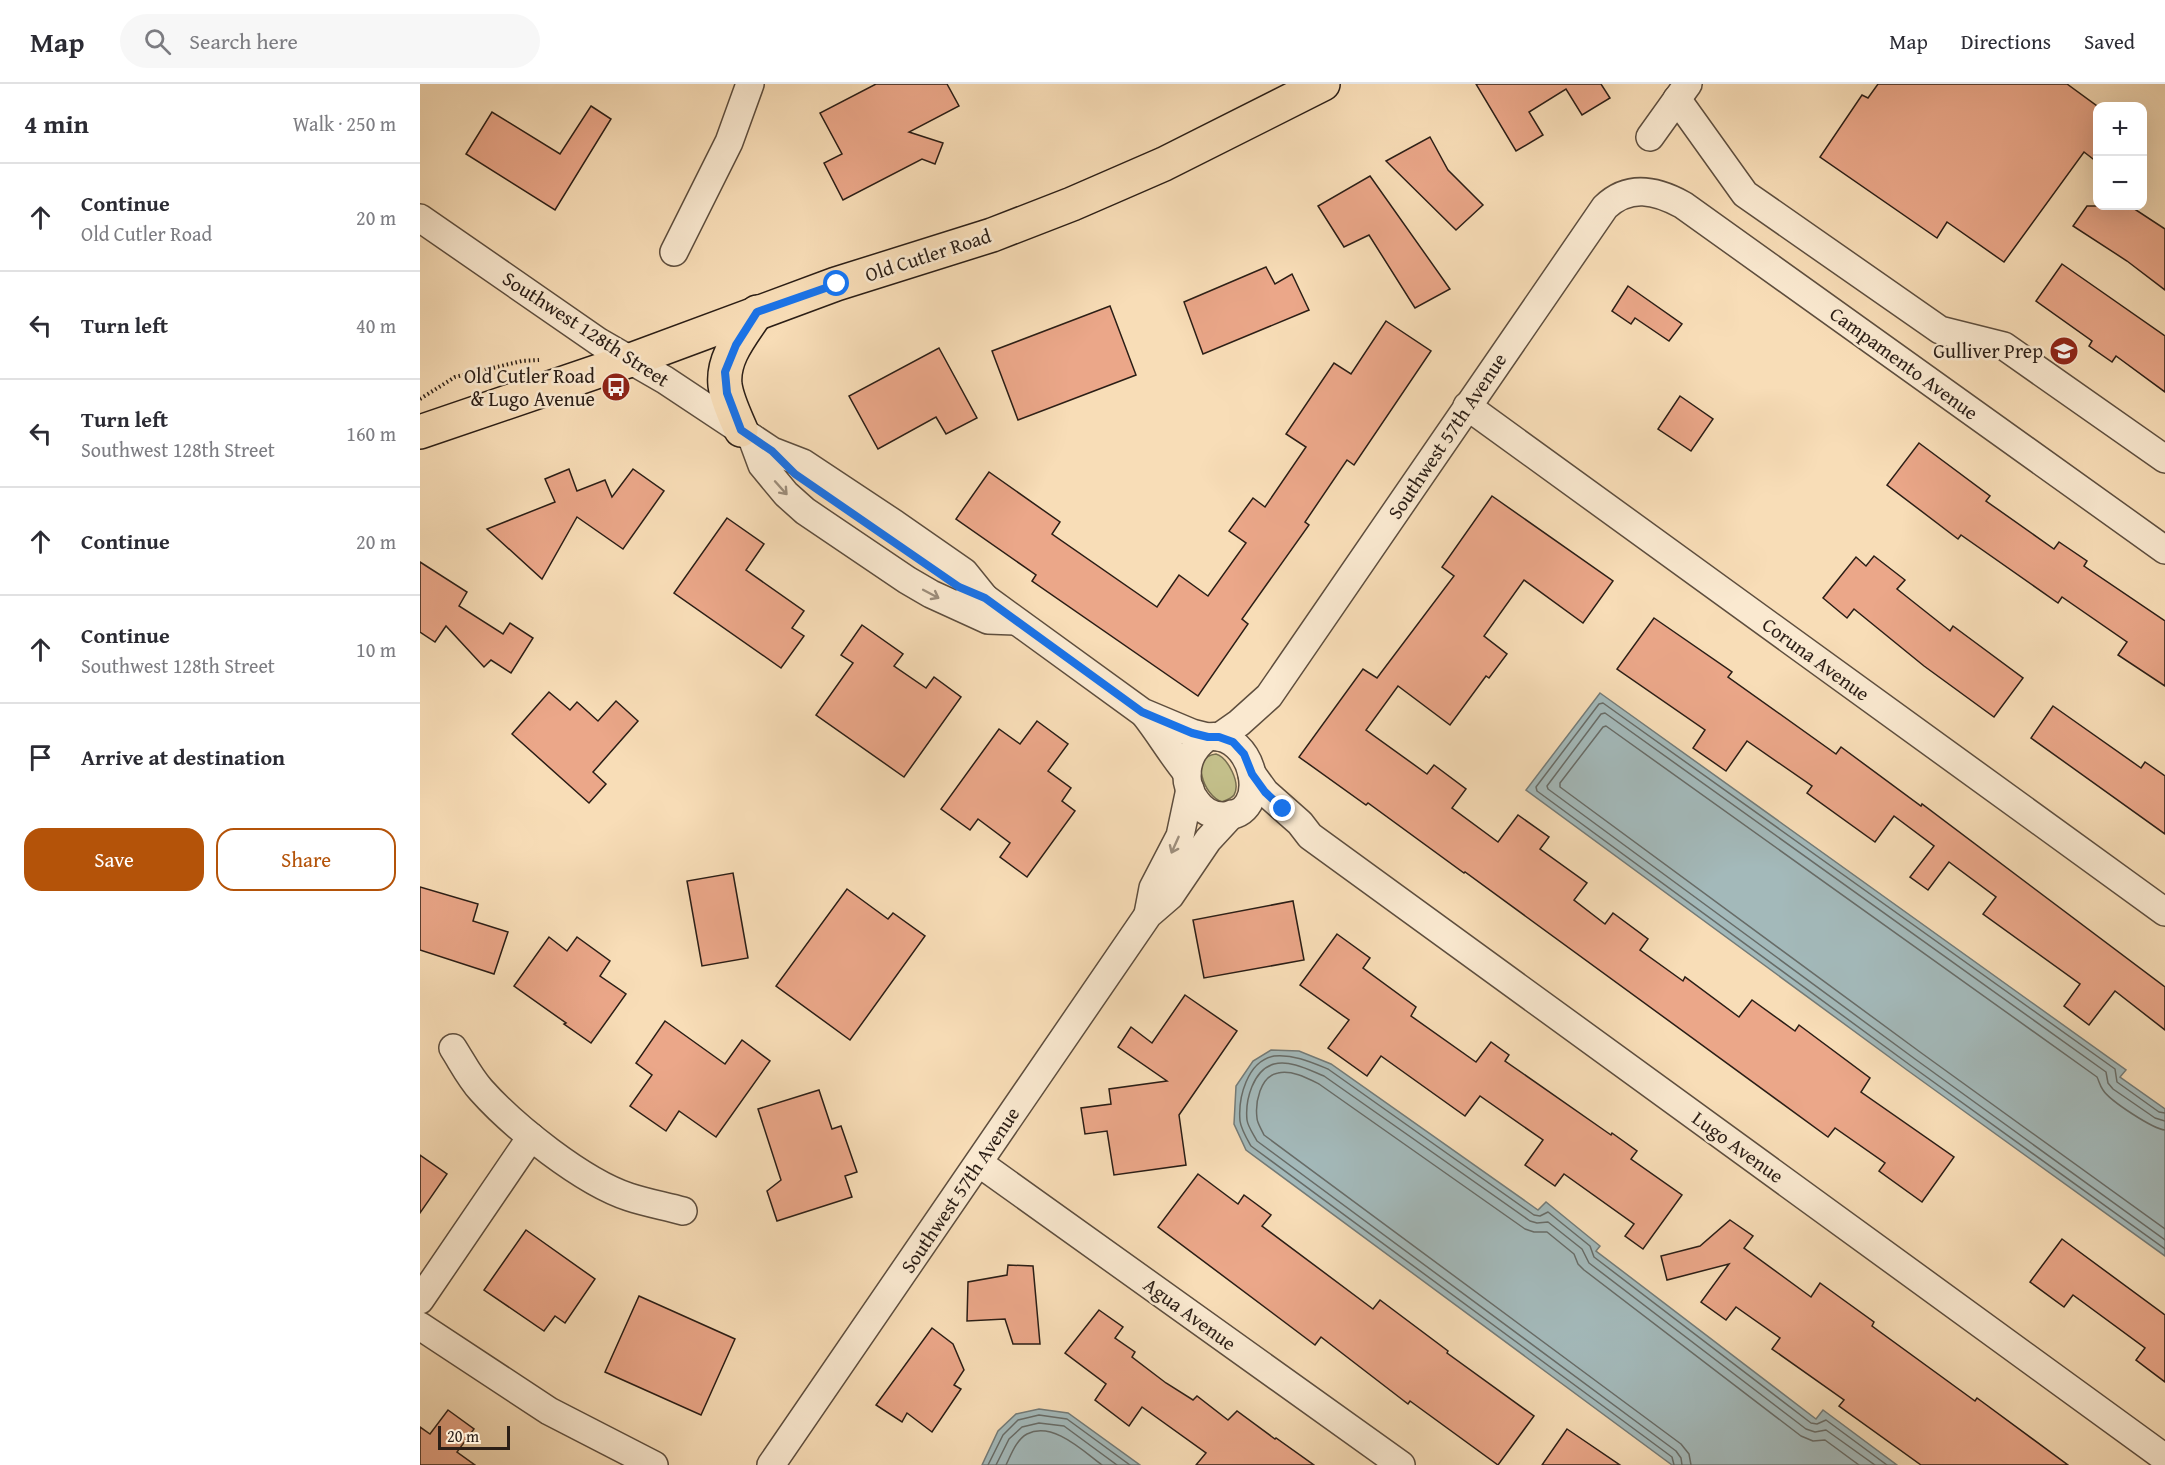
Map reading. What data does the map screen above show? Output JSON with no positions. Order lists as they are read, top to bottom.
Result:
{
  "streets": {
    "main road": ["Old Cutler Road"],
    "street": [
      "Southwest 128th Street",
      "Campamento Avenue",
      "Southwest 57th Avenue",
      "Coruna Avenue",
      "Lugo Avenue",
      "Agua Avenue"
    ]
  },
  "crossings": [
    ["Old Cutler Road", "Southwest 128th Street"],
    ["Southwest 128th Street", "Southwest 57th Avenue"],
    ["Campamento Avenue", "Southwest 57th Avenue"],
    ["Southwest 57th Avenue", "Coruna Avenue"],
    ["Southwest 57th Avenue", "Agua Avenue"]
  ],
  "places": {
    "school or university": ["Gulliver Prep"],
    "bus stop": ["Old Cutler Road & Lugo Avenue"]
  },
  "scale_bar": "20 m",
  "page": {
    "header": "Map",
    "search": "Search here",
    "nav": ["Map", "Directions", "Saved"],
    "heading": ["4 min", "Walk · 250 m"],
    "map_buttons": ["+", "−"],
    "list": [
      ["Continue", "Old Cutler Road", "20 m"],
      ["Turn left", "40 m"],
      ["Turn left", "Southwest 128th Street", "160 m"],
      ["Continue", "20 m"],
      ["Continue", "Southwest 128th Street", "10 m"],
      "Arrive at destination"
    ],
    "buttons": ["Save", "Share"],
    "scale": "20 m"
  }
}
